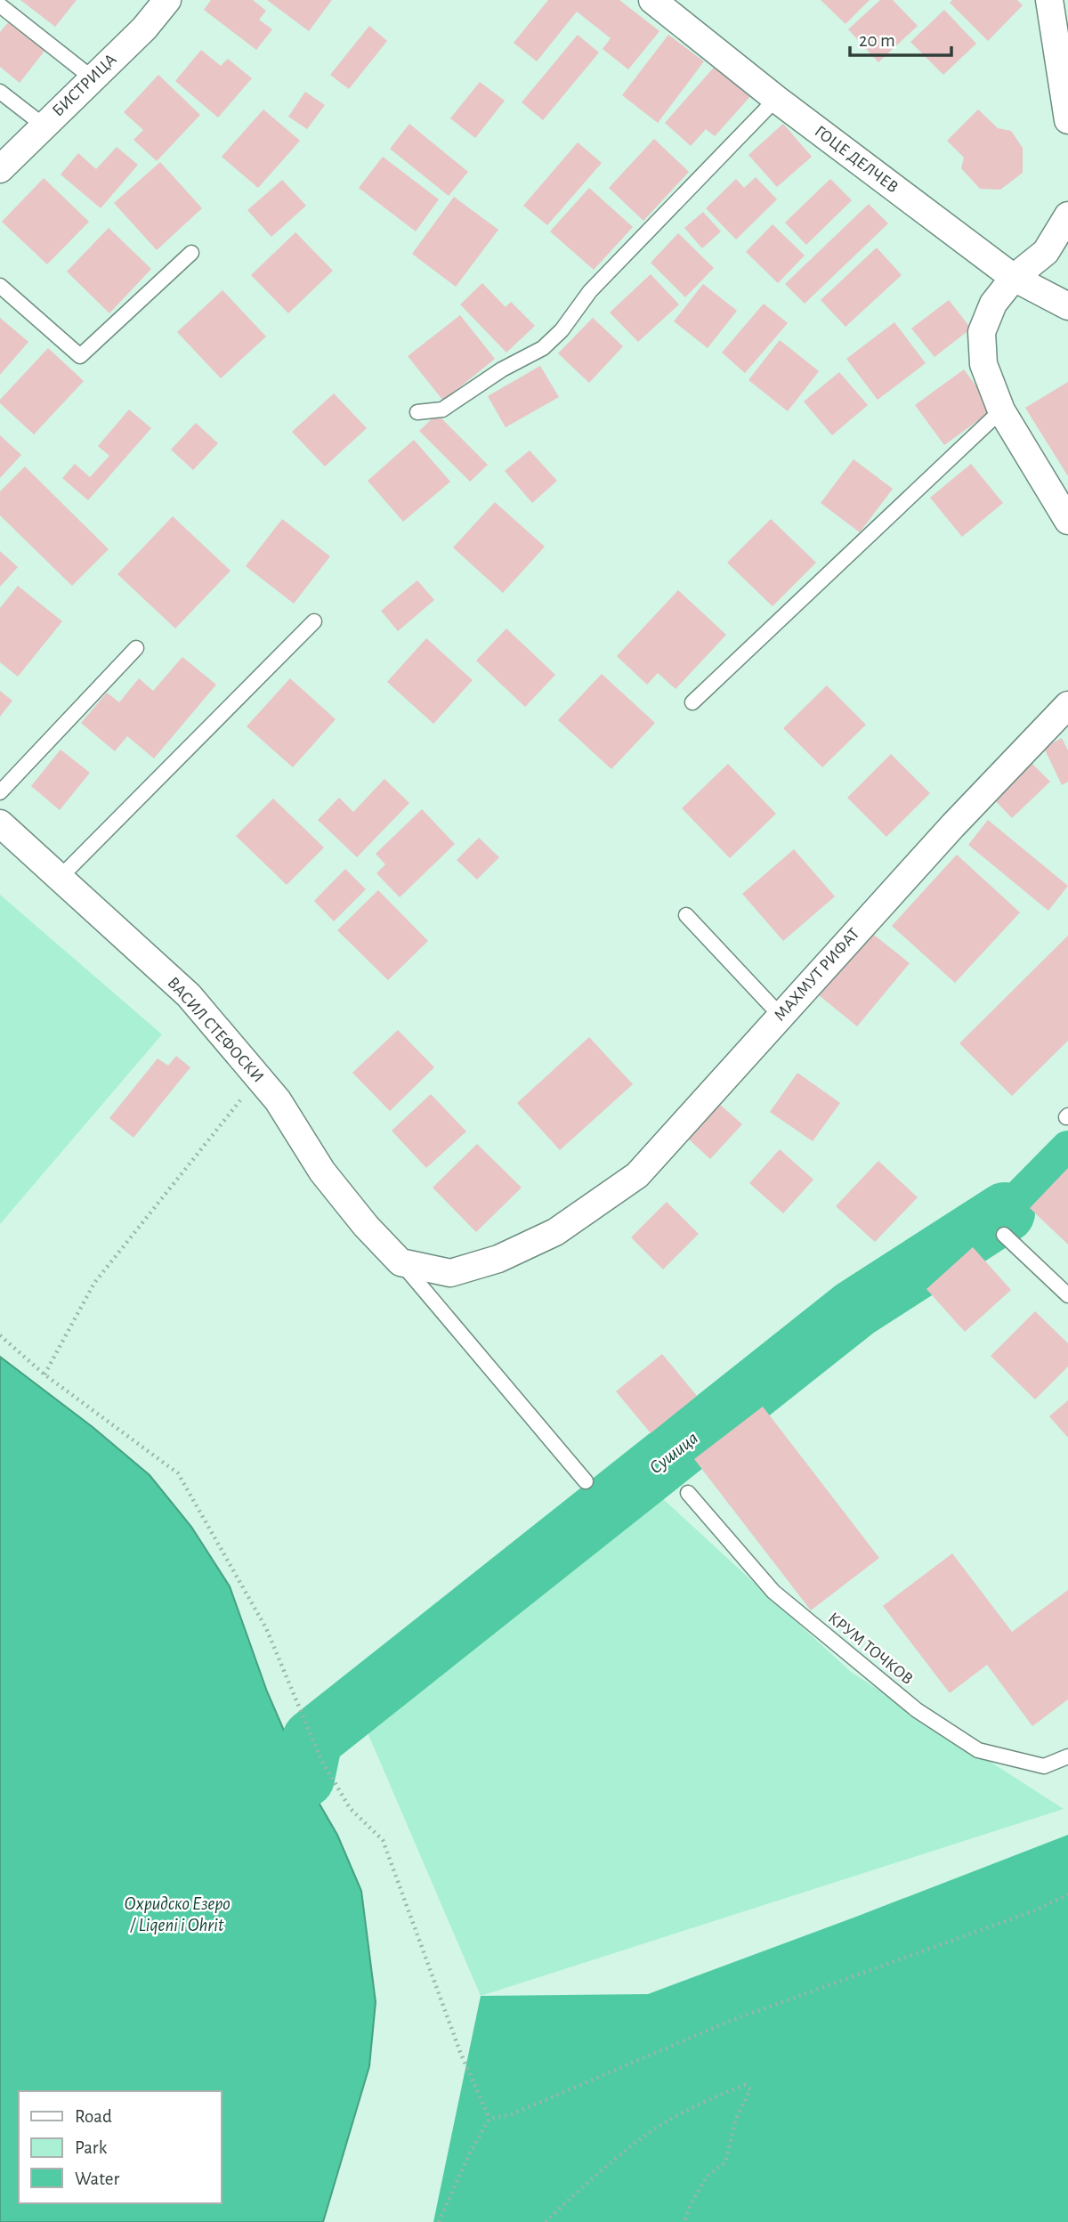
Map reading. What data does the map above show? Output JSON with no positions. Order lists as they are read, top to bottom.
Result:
{
  "streets": {
    "street": [
      "БИСТРИЦА",
      "ГОЦЕ ДЕЛЧЕВ",
      "МАХМУТ РИФАТ",
      "ВАСИЛ СТЕФОСКИ"
    ],
    "lane": ["КРУМ ТОЧКОВ"]
  },
  "crossings": [
    ["МАХМУТ РИФАТ", "ВАСИЛ СТЕФОСКИ"]
  ],
  "water": ["Сушица", "Охридско Езеро / Liqeni i Ohrit"],
  "legend": ["Road", "Park", "Water"],
  "scale_bar": "20 m"
}
